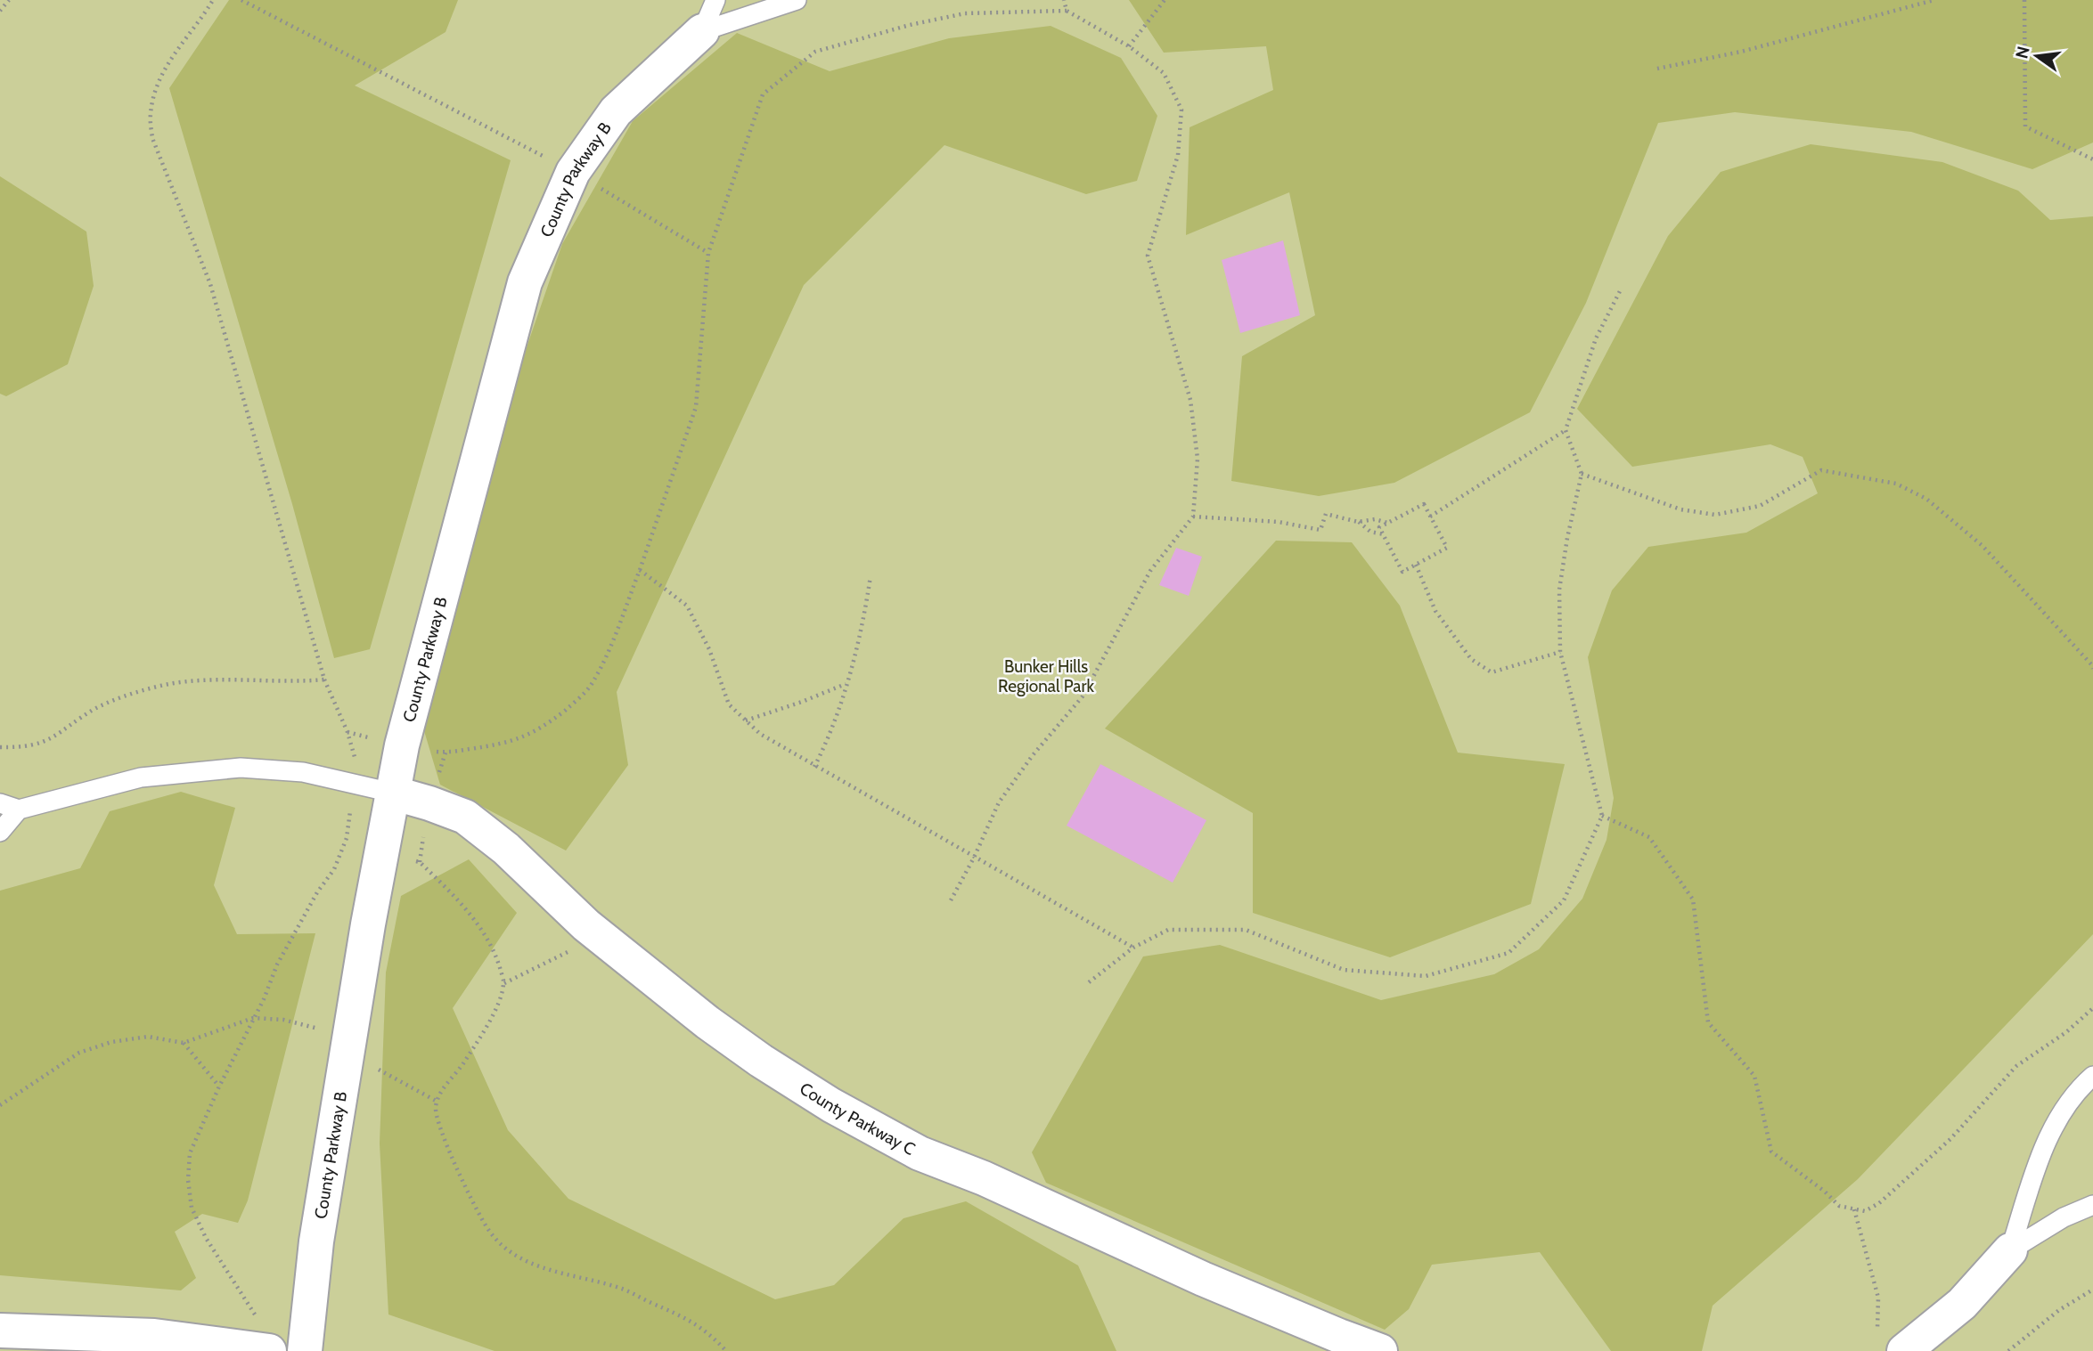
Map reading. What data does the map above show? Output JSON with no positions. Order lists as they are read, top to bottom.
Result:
{
  "streets": {
    "street": ["County Parkway B", "County Parkway C"]
  },
  "crossings": [
    ["County Parkway B", "County Parkway C"]
  ],
  "parks": ["Bunker Hills Regional Park"],
  "north": "left"
}
